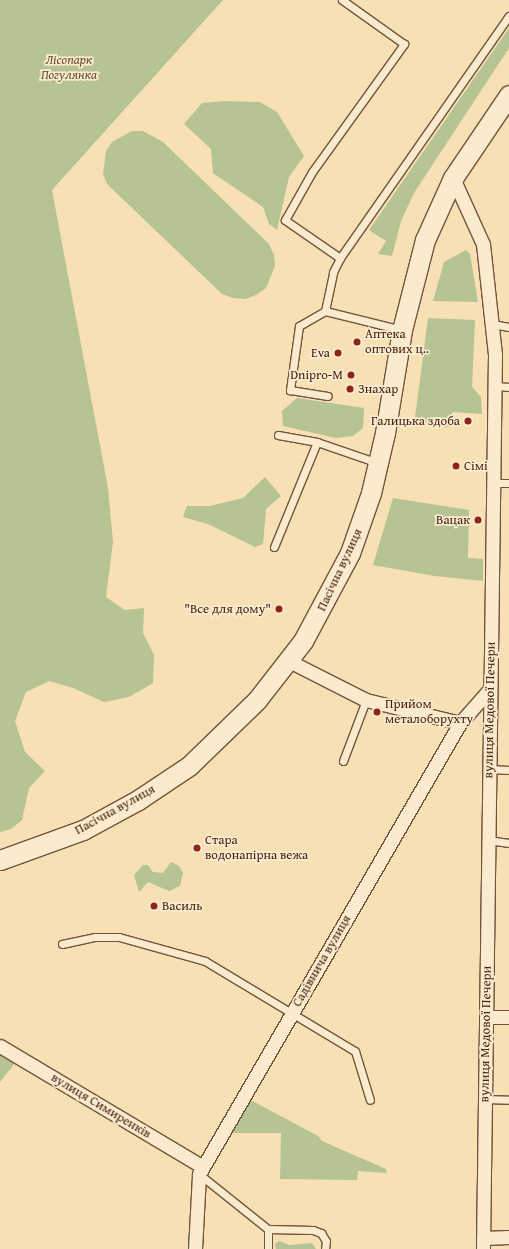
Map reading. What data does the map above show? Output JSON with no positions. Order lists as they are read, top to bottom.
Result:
{
  "streets": {
    "main road": ["Пасічна вулиця"],
    "street": ["вулиця Медової Печери", "Садівнича вулиця", "вулиця Симиренків"]
  },
  "crossings": [
    ["Пасічна вулиця", "вулиця Медової Печери"],
    ["вулиця Медової Печери", "Садівнича вулиця"],
    ["Садівнича вулиця", "вулиця Симиренків"]
  ],
  "parks": ["Лісопарк Погулянка"],
  "places": [
    "Аптека оптових ц‥",
    "Eva",
    "Dnipro-M",
    "Знахар",
    "Галицька здоба",
    "Сімі",
    "Вацак",
    "\"Все для дому\"",
    "Прийом металоборухту",
    "Стара водонапірна вежа",
    "Василь"
  ]
}
